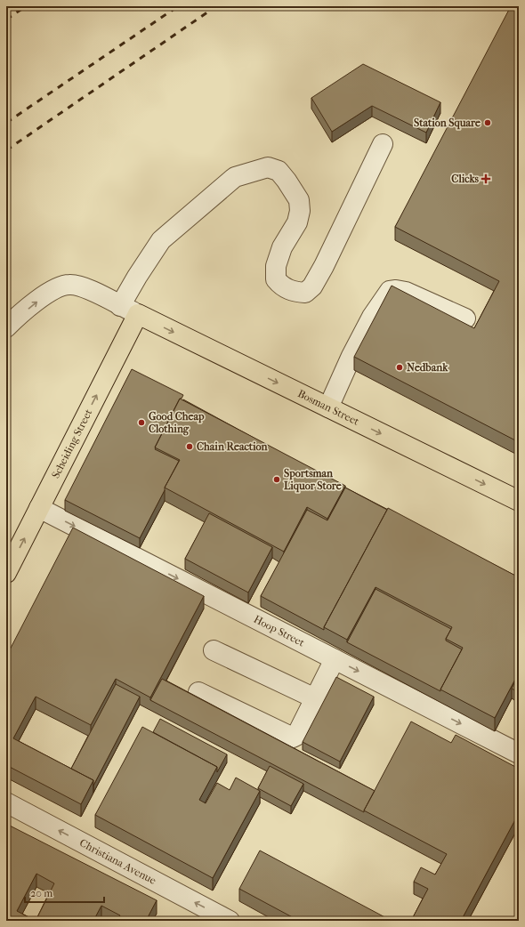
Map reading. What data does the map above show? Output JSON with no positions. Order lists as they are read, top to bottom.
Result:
{
  "streets": {
    "main road": ["Bosman Street", "Scheiding Street"],
    "street": ["Hoop Street", "Christiana Avenue"]
  },
  "crossings": [
    ["Bosman Street", "Scheiding Street"],
    ["Scheiding Street", "Hoop Street"]
  ],
  "one_way": [
    "Bosman Street",
    "Scheiding Street",
    "Hoop Street",
    "Christiana Avenue"
  ],
  "places": {
    "other": [
      "Station Square",
      "Nedbank",
      "Good Cheap Clothing",
      "Chain Reaction",
      "Sportsman Liquor Store"
    ],
    "health": ["Clicks"]
  },
  "scale_bar": "20 m"
}
